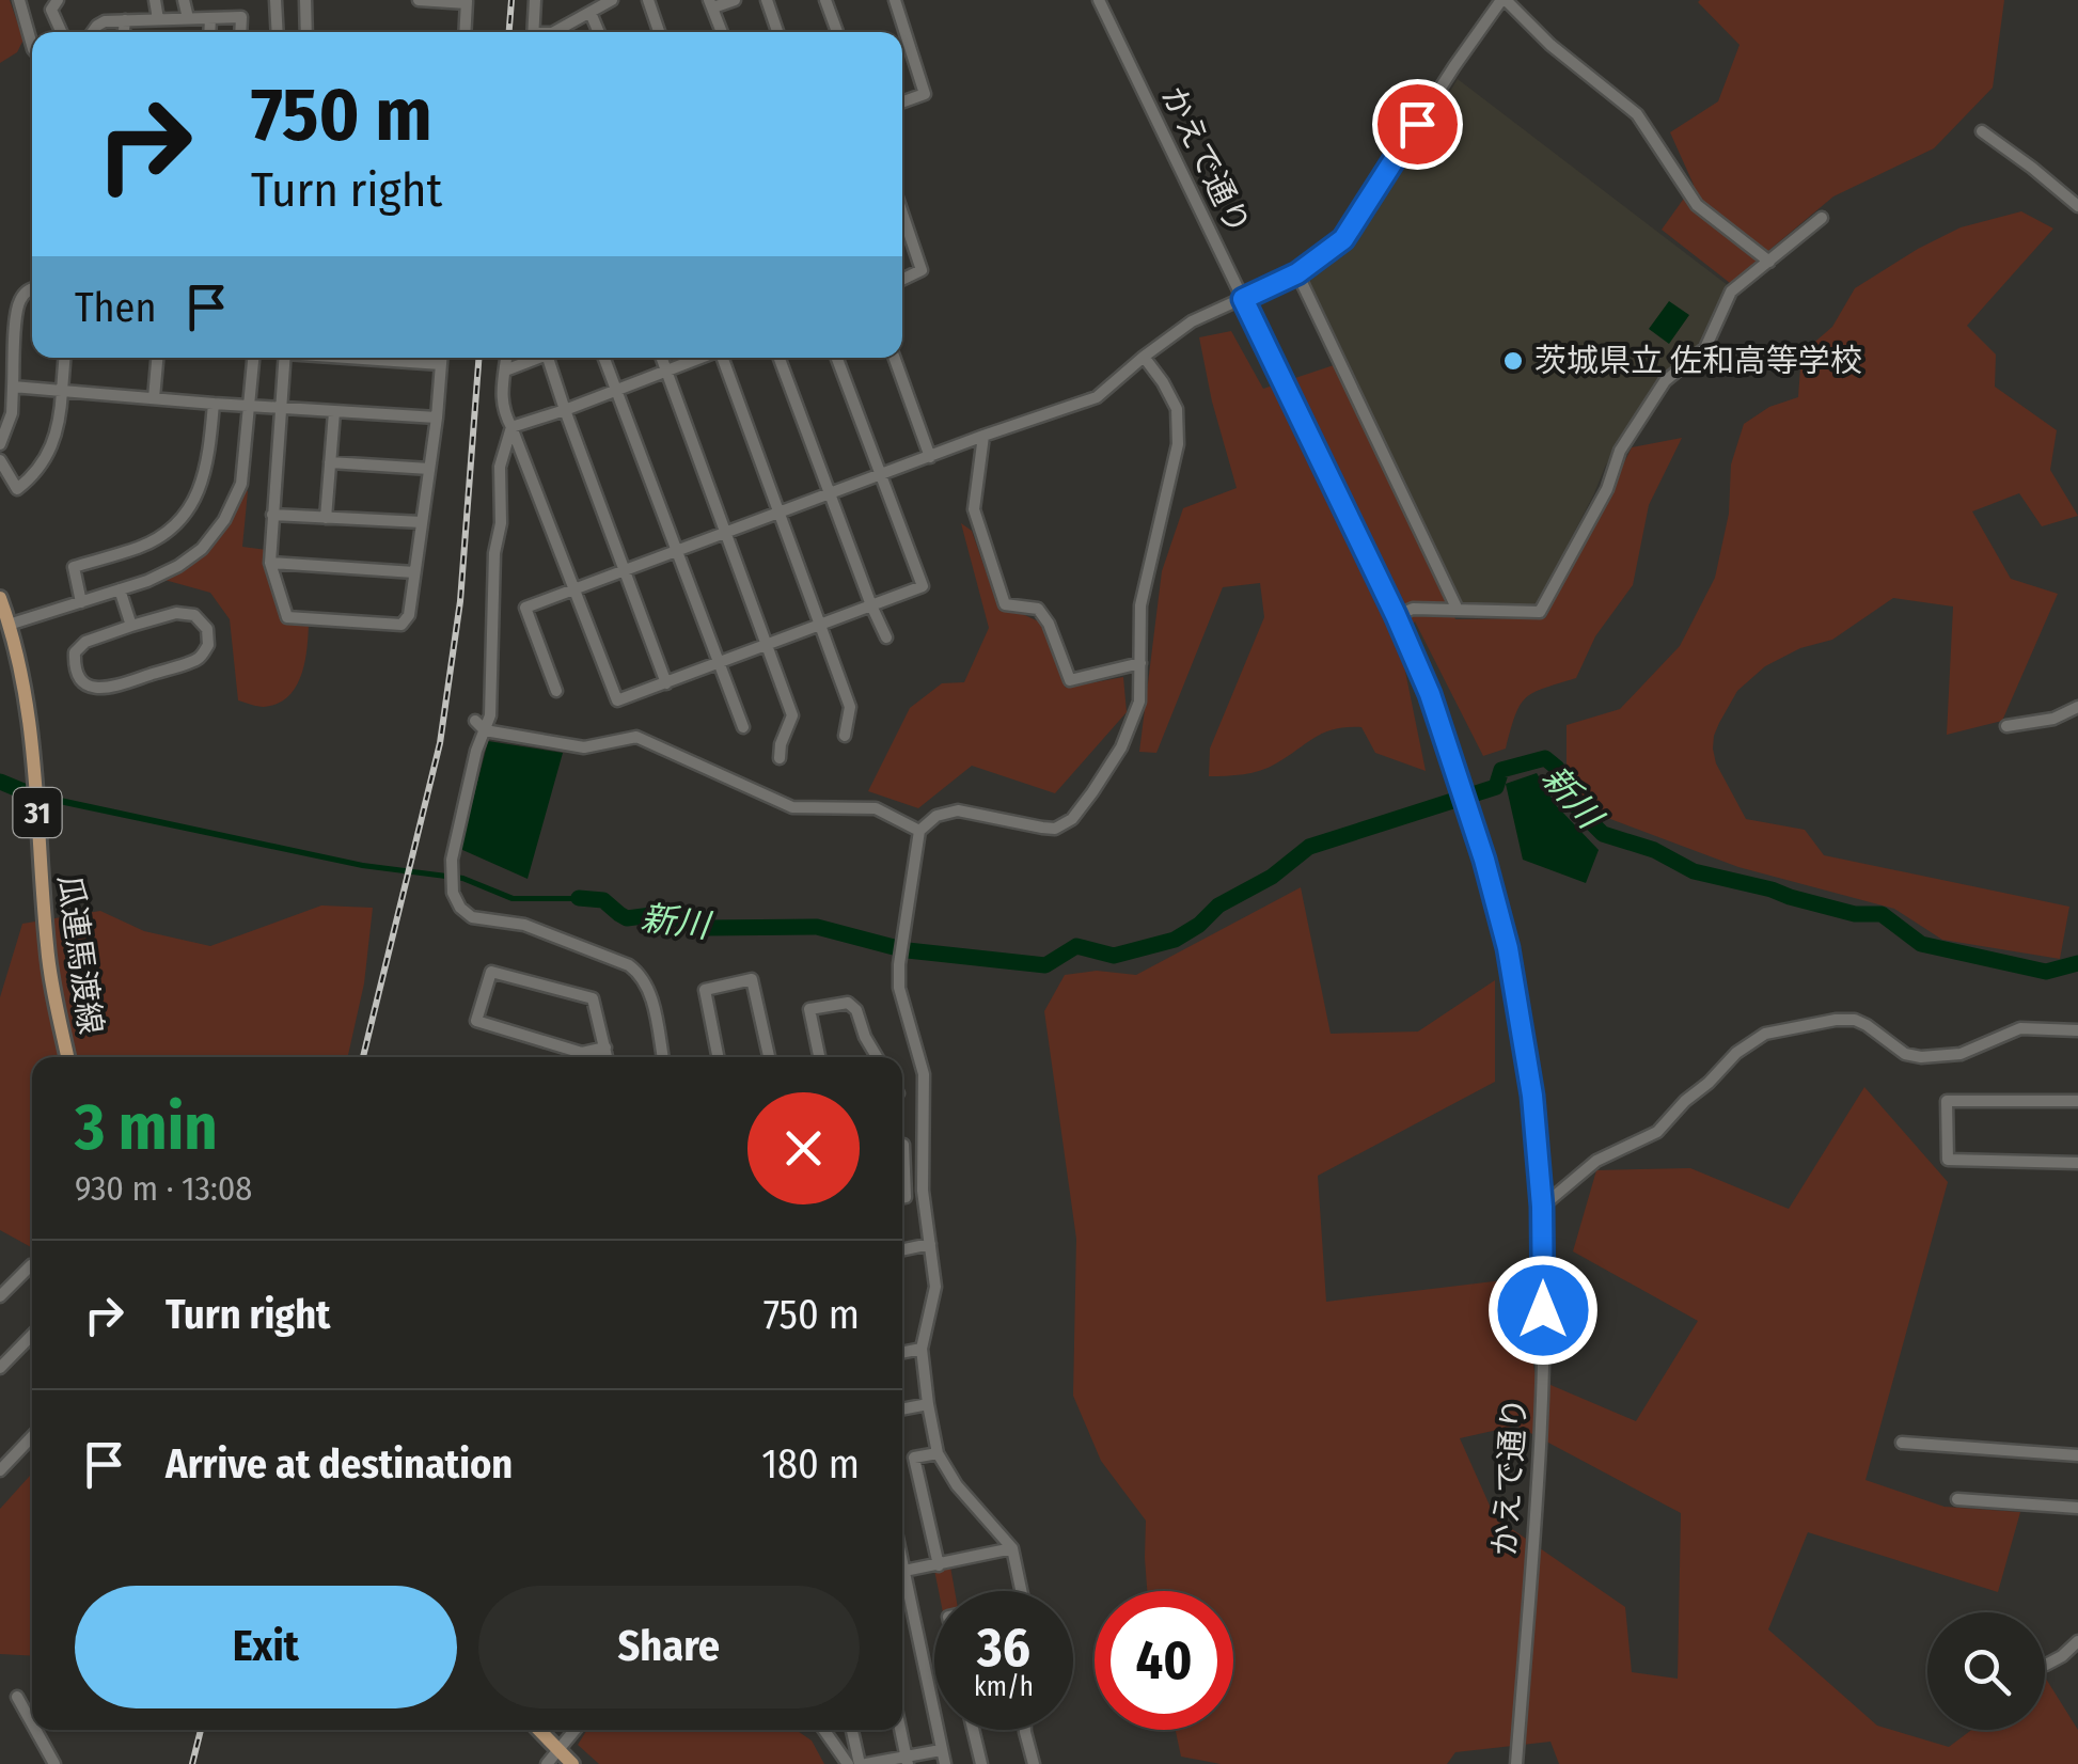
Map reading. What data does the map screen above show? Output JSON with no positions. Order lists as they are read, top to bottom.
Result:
{
  "streets": {
    "main road": ["31", "瓜連馬渡線"],
    "street": ["かえで通り"]
  },
  "water": ["新川"],
  "places": ["茨城県立 佐和高等学校"],
  "page": {
    "turn": ["750 m", "Turn right"],
    "then": "Then",
    "heading": ["3 min", "930 m · 13:08"],
    "list": [
      {
        "name": "Turn right",
        "value": "750 m"
      },
      {
        "name": "Arrive at destination",
        "value": "180 m"
      }
    ],
    "buttons": ["Exit", "Share"],
    "speed": "36 km/h",
    "limit": "40"
  }
}
